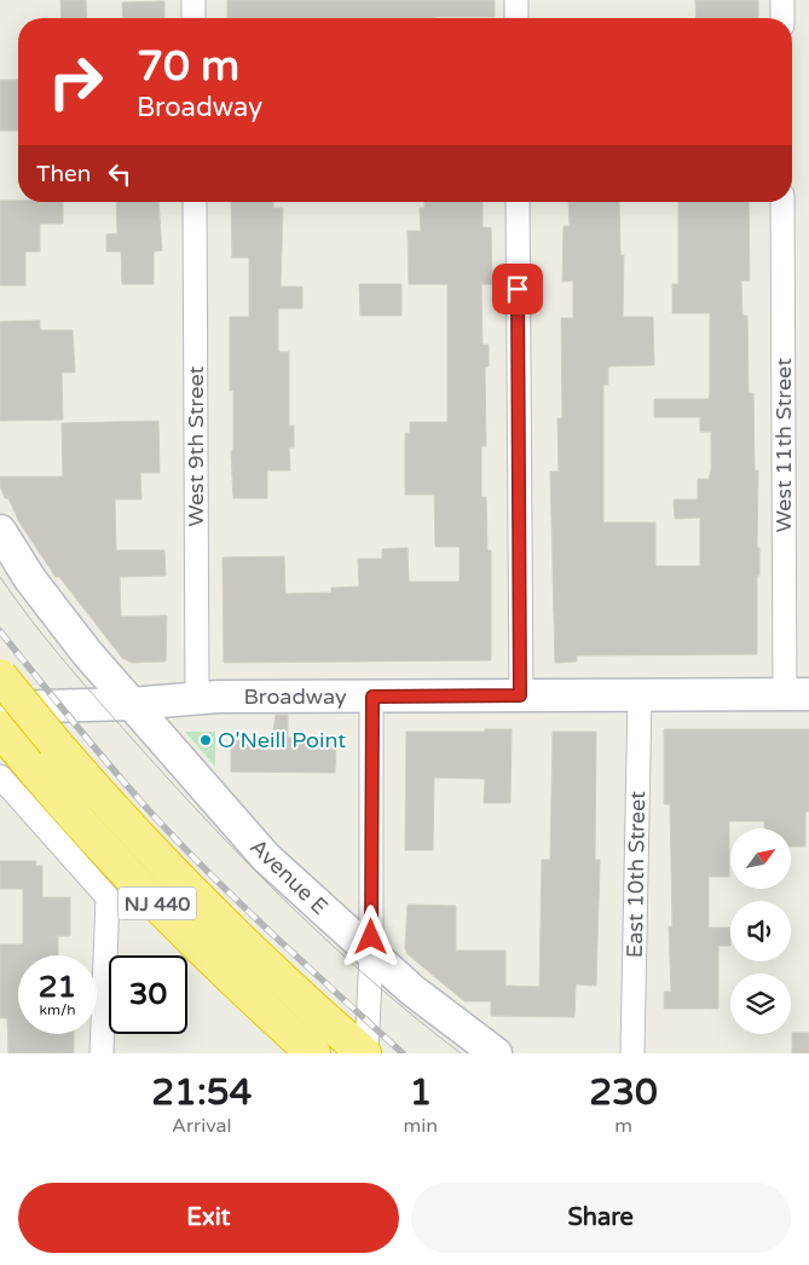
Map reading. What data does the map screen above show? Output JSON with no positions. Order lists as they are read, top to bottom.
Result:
{
  "streets": {
    "highway": ["NJ 440"],
    "street": [
      "West 11th Street",
      "West 9th Street",
      "Broadway",
      "East 10th Street",
      "Avenue E"
    ]
  },
  "crossings": [
    ["West 11th Street", "Broadway"],
    ["West 9th Street", "Broadway"],
    ["Broadway", "East 10th Street"],
    ["Broadway", "Avenue E"]
  ],
  "places": ["O'Neill Point"],
  "north": "top right",
  "page": {
    "turn": ["70 m", "Broadway"],
    "then": "Then",
    "speed": "21 km/h",
    "limit": "30",
    "eta": [
      "21:54",
      "Arrival",
      "1",
      "min",
      "230",
      "m"
    ],
    "buttons": ["Exit", "Share"]
  }
}
